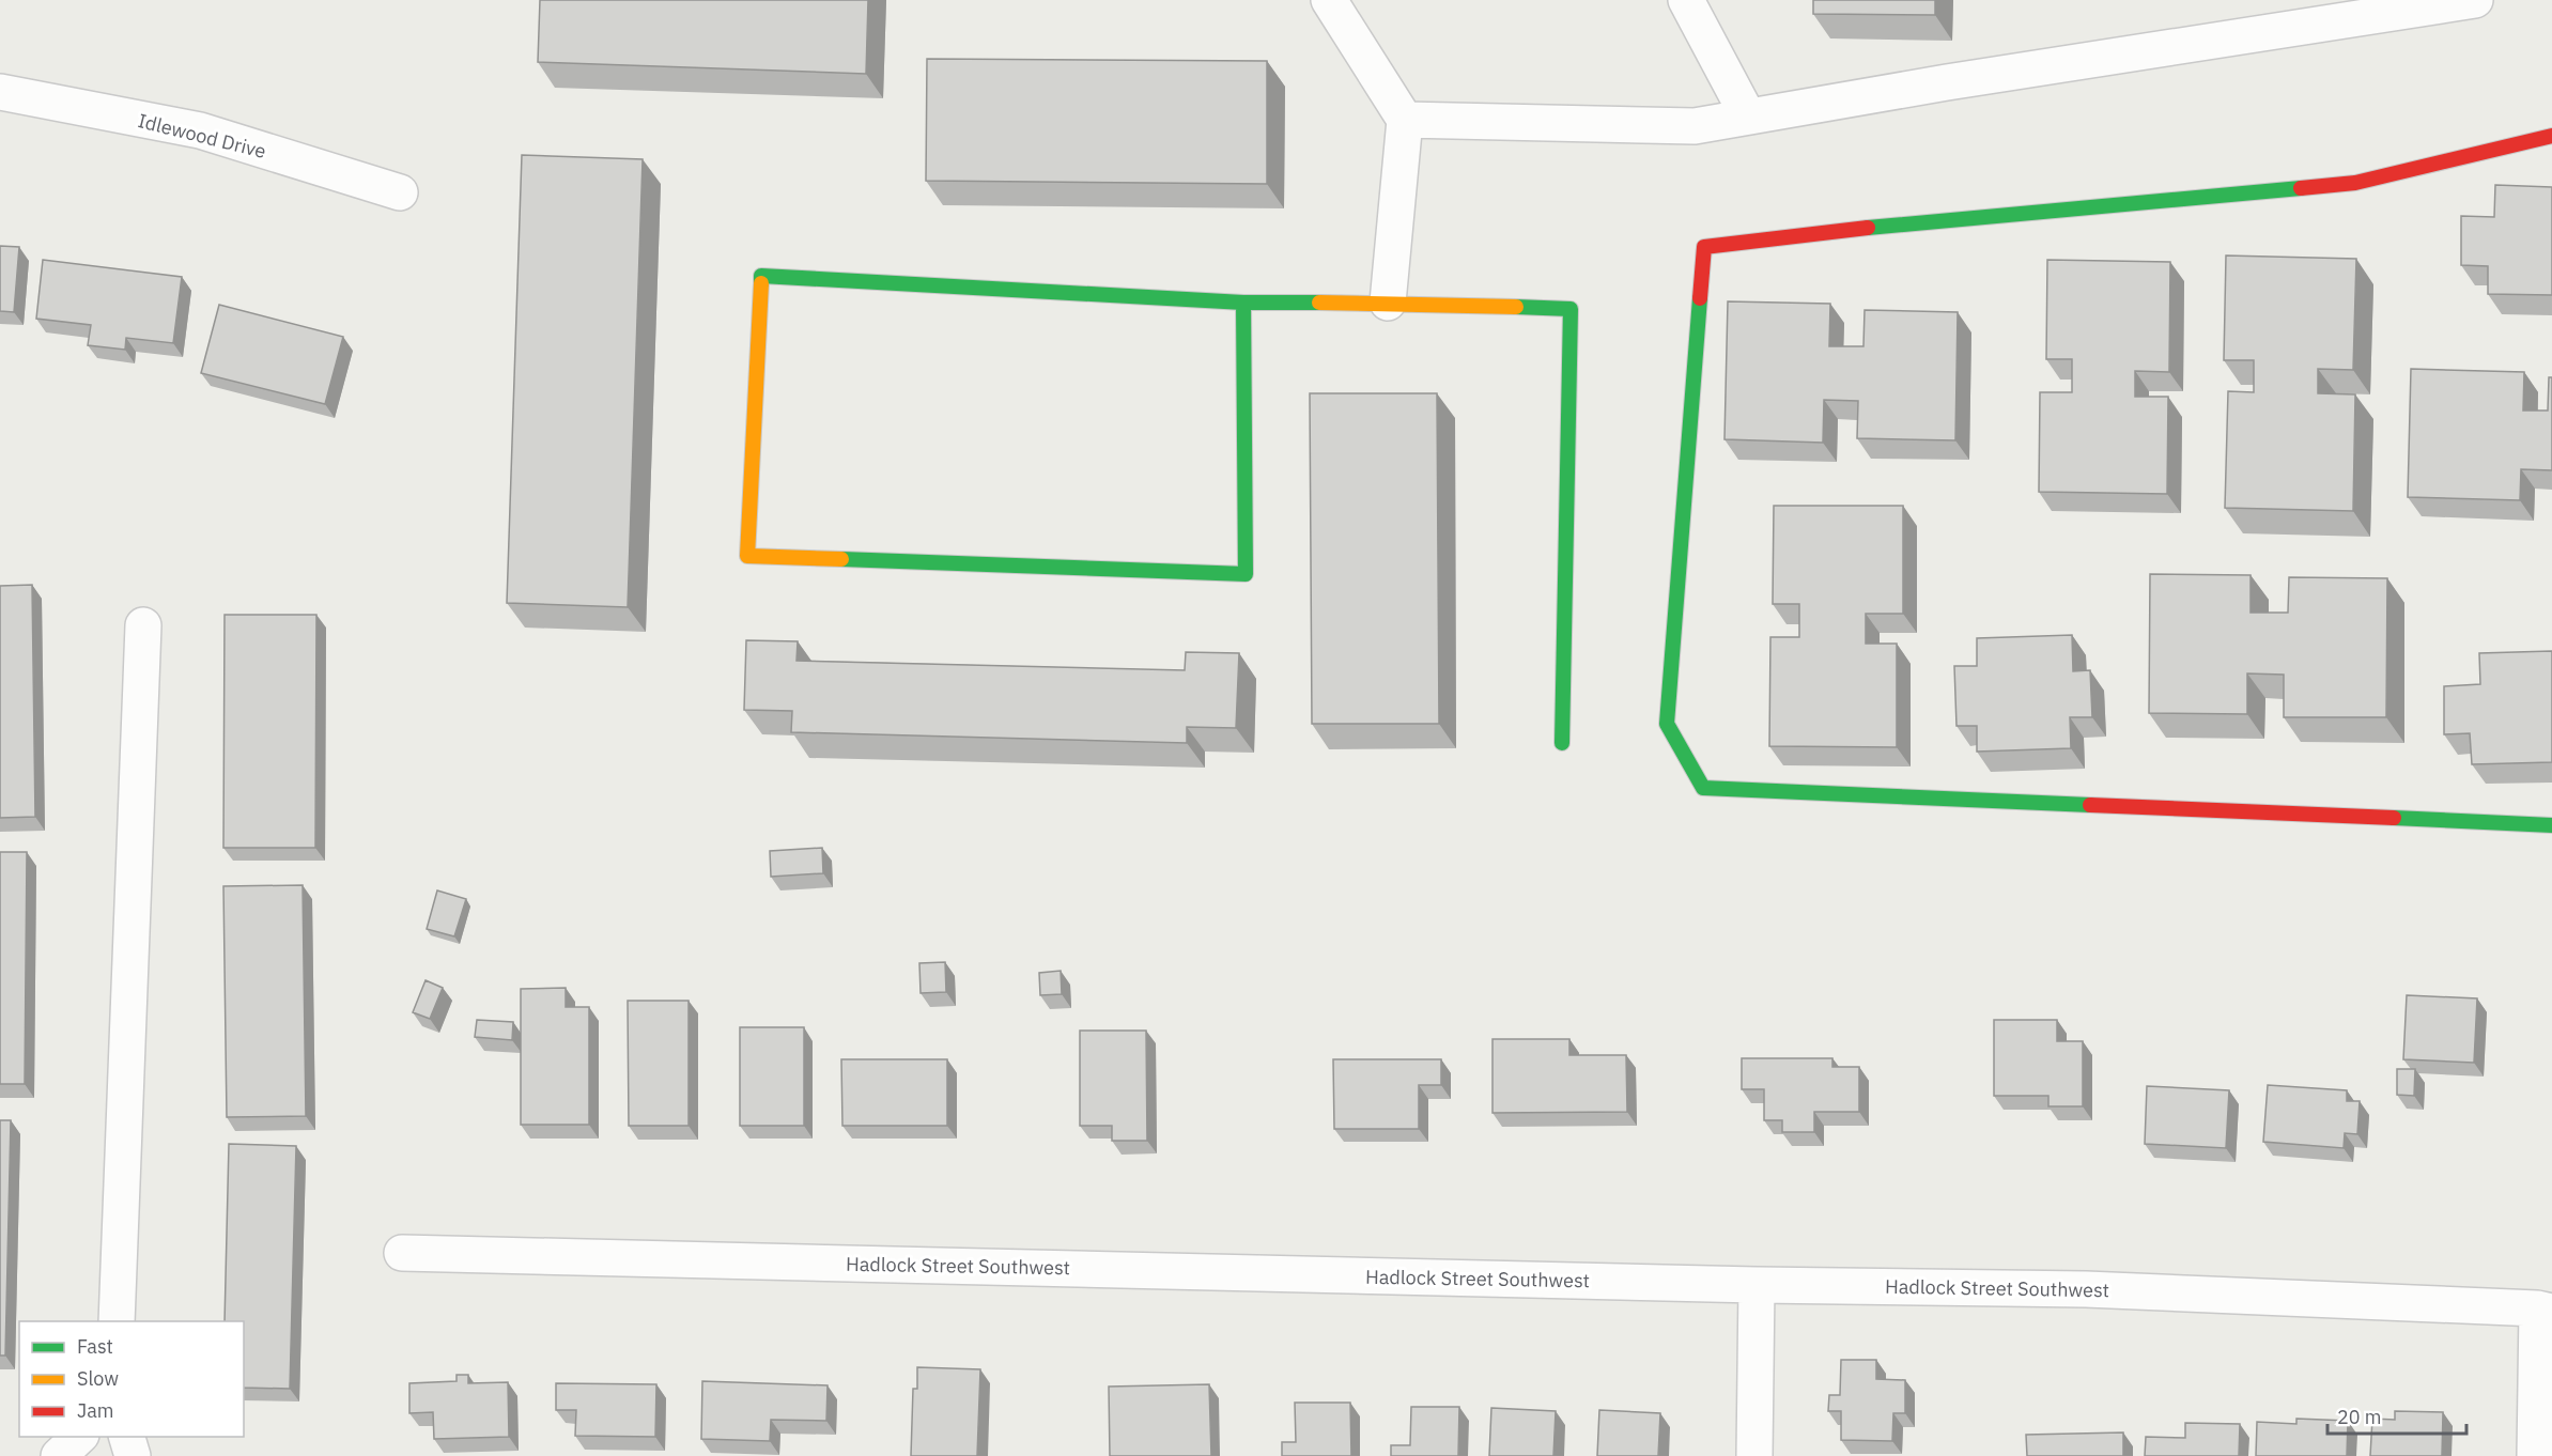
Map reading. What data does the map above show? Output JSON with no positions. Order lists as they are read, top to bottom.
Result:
{
  "streets": {
    "street": ["Idlewood Drive", "Hadlock Street Southwest"]
  },
  "legend": ["Fast", "Slow", "Jam"],
  "scale_bar": "20 m"
}
